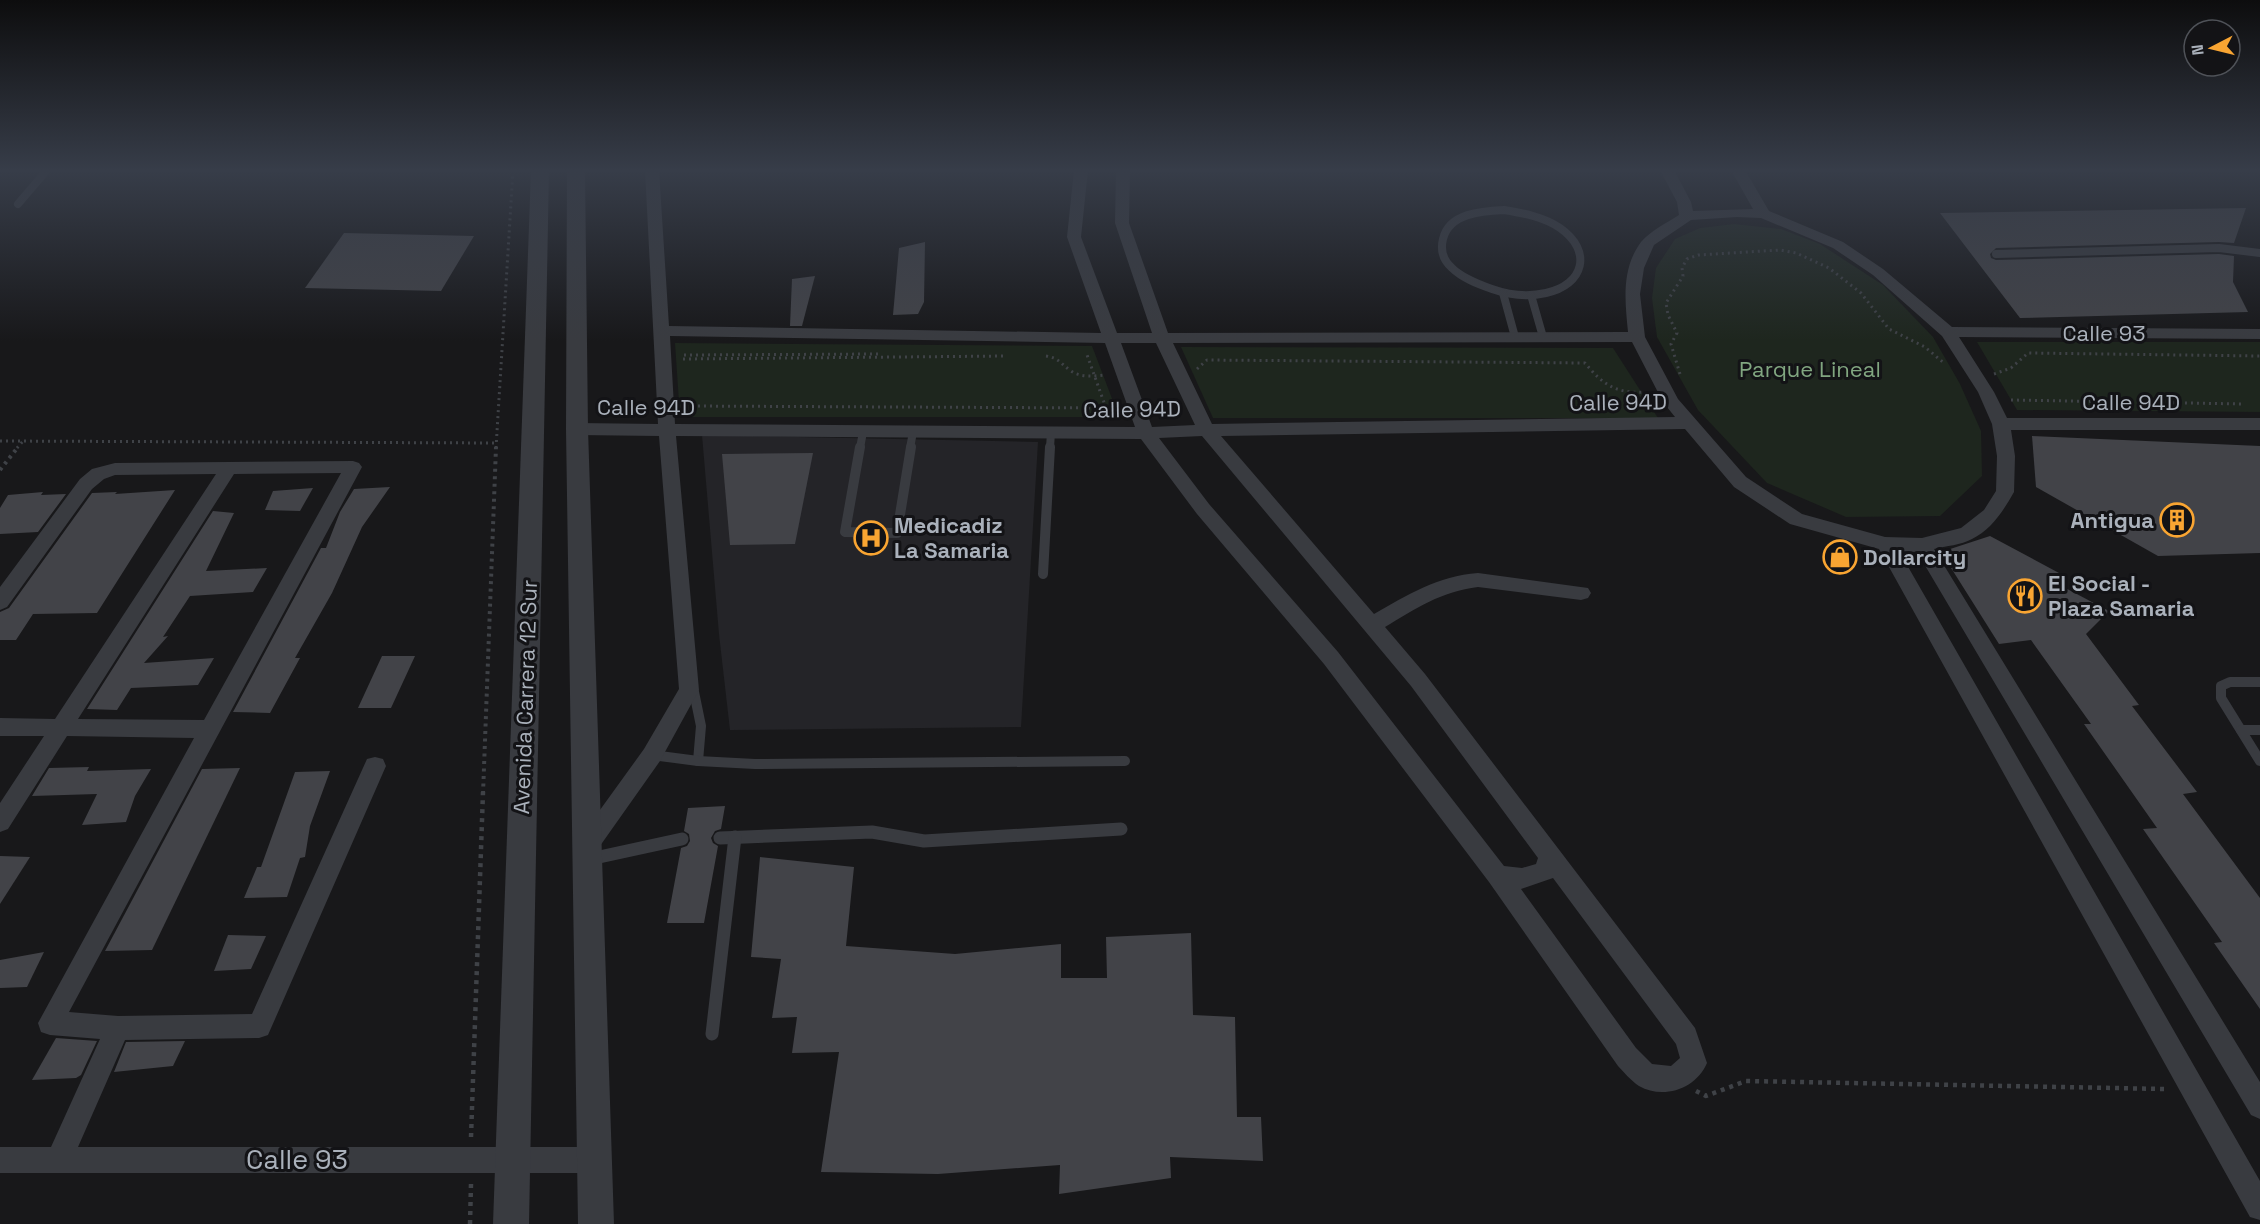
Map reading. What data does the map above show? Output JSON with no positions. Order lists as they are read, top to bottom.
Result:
{
  "streets": {
    "street": ["Calle 93", "Calle 94D", "Avenida Carrera 12 Sur"]
  },
  "crossings": [
    ["Calle 93", "Avenida Carrera 12 Sur"]
  ],
  "parks": ["Parque Lineal"],
  "places": {
    "building": ["Antigua"],
    "hospital": ["Medicadiz La Samaria"],
    "shop": ["Dollarcity"],
    "restaurant": ["El Social - Plaza Samaria"]
  },
  "north": "left"
}
